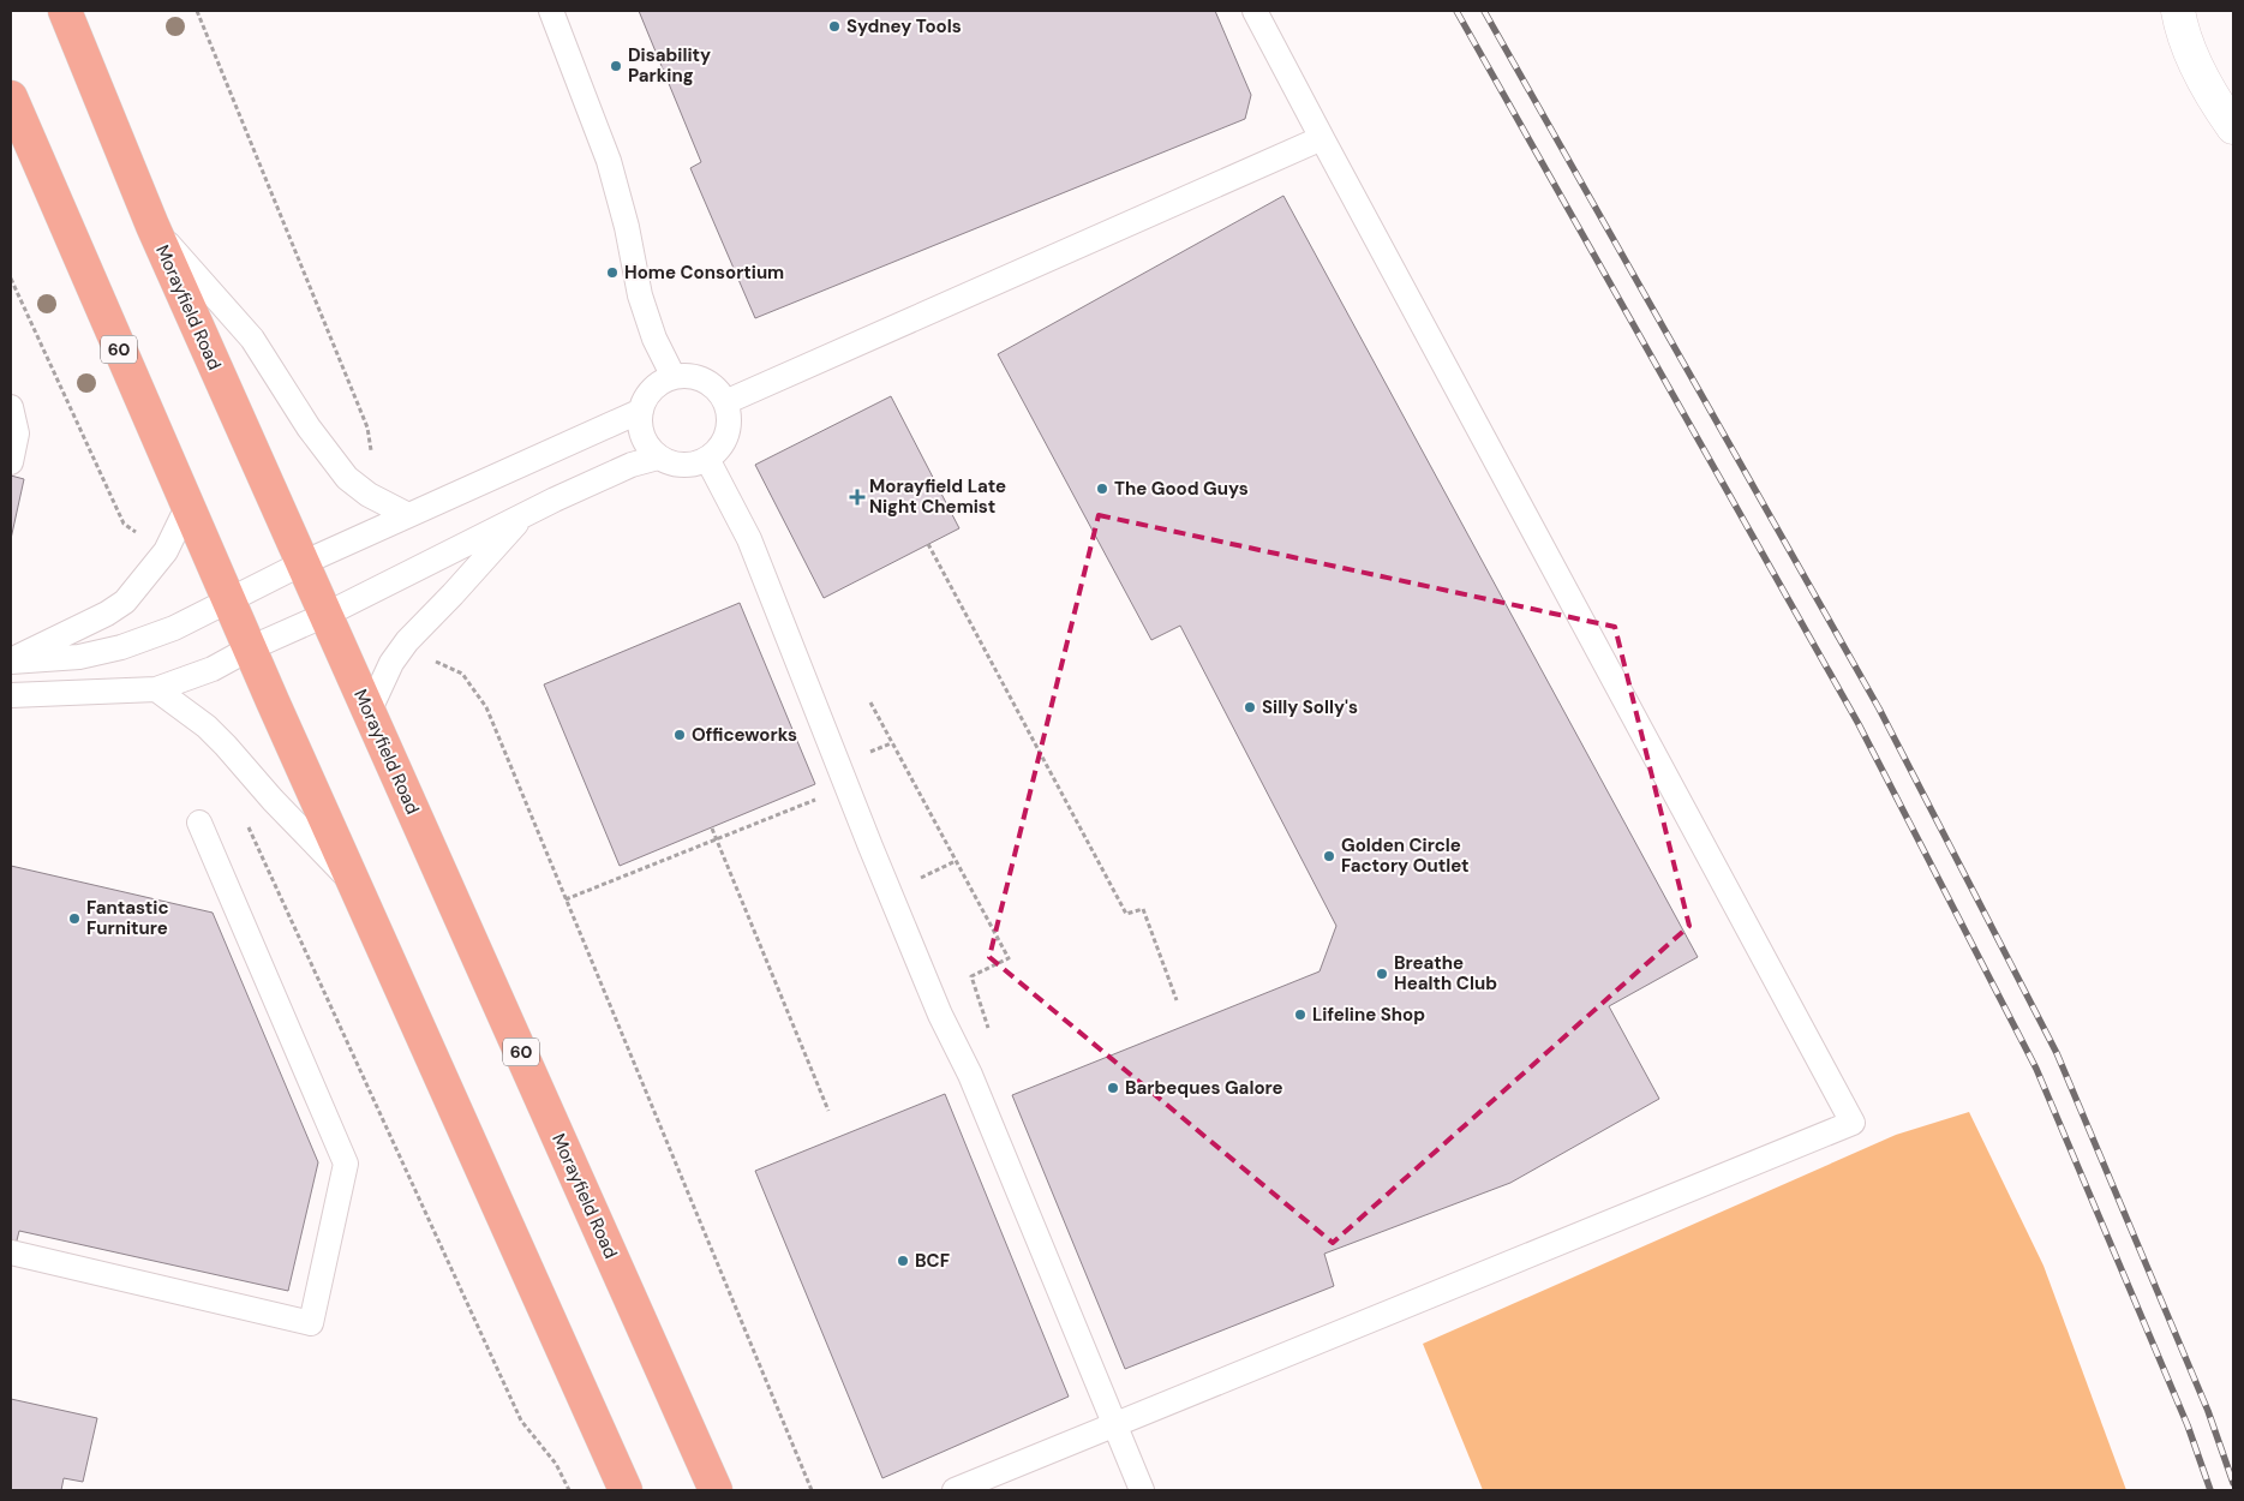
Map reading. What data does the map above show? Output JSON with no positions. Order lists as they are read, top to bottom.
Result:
{
  "streets": {
    "main road": ["Morayfield Road", "60"]
  },
  "places": {
    "other": [
      "Sydney Tools",
      "Disability Parking",
      "Home Consortium",
      "The Good Guys",
      "Silly Solly's",
      "Officeworks",
      "Golden Circle Factory Outlet",
      "Fantastic Furniture",
      "Breathe Health Club",
      "Lifeline Shop",
      "Barbeques Galore",
      "BCF"
    ],
    "health": ["Morayfield Late Night Chemist"]
  }
}
